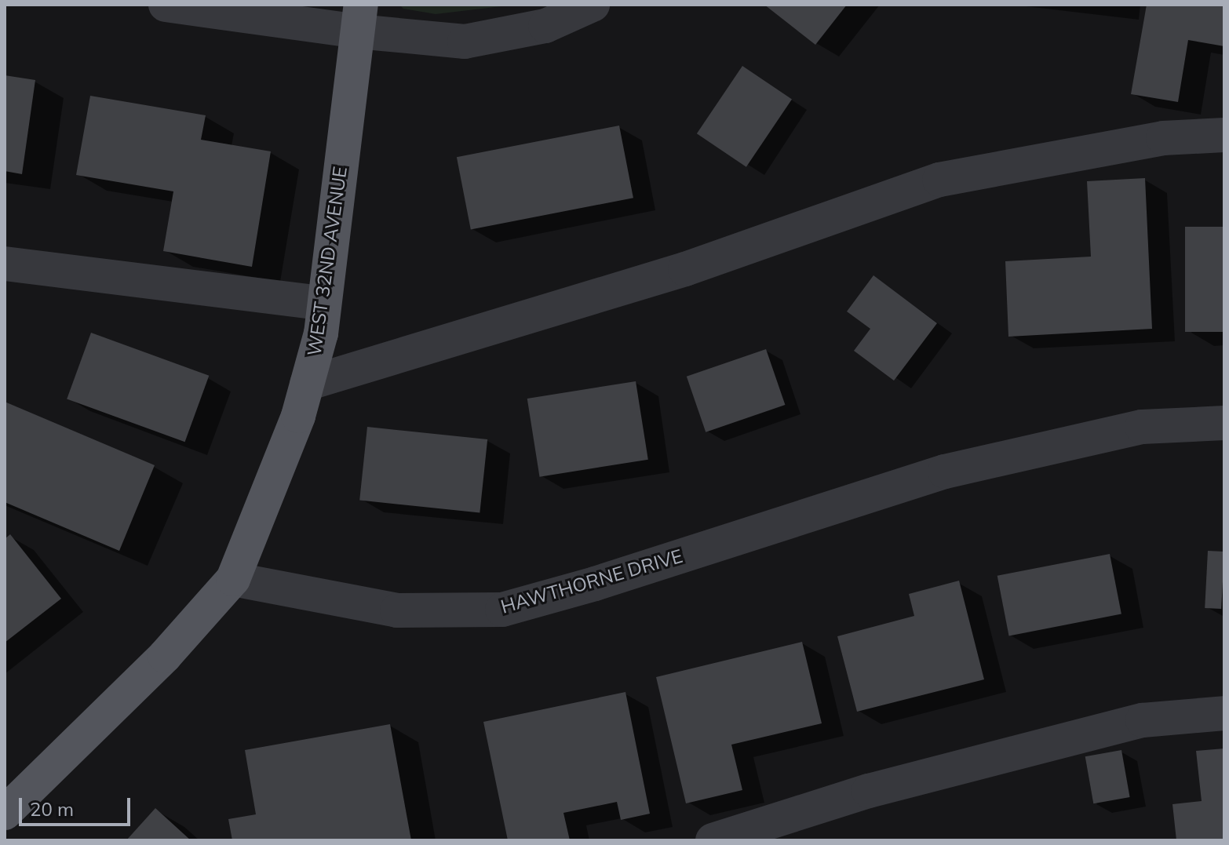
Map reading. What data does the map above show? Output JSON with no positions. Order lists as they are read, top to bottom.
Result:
{
  "streets": {
    "main road": ["WEST 32ND AVENUE"],
    "street": ["HAWTHORNE DRIVE"]
  },
  "crossings": [
    ["WEST 32ND AVENUE", "HAWTHORNE DRIVE"]
  ],
  "scale_bar": "20 m"
}
